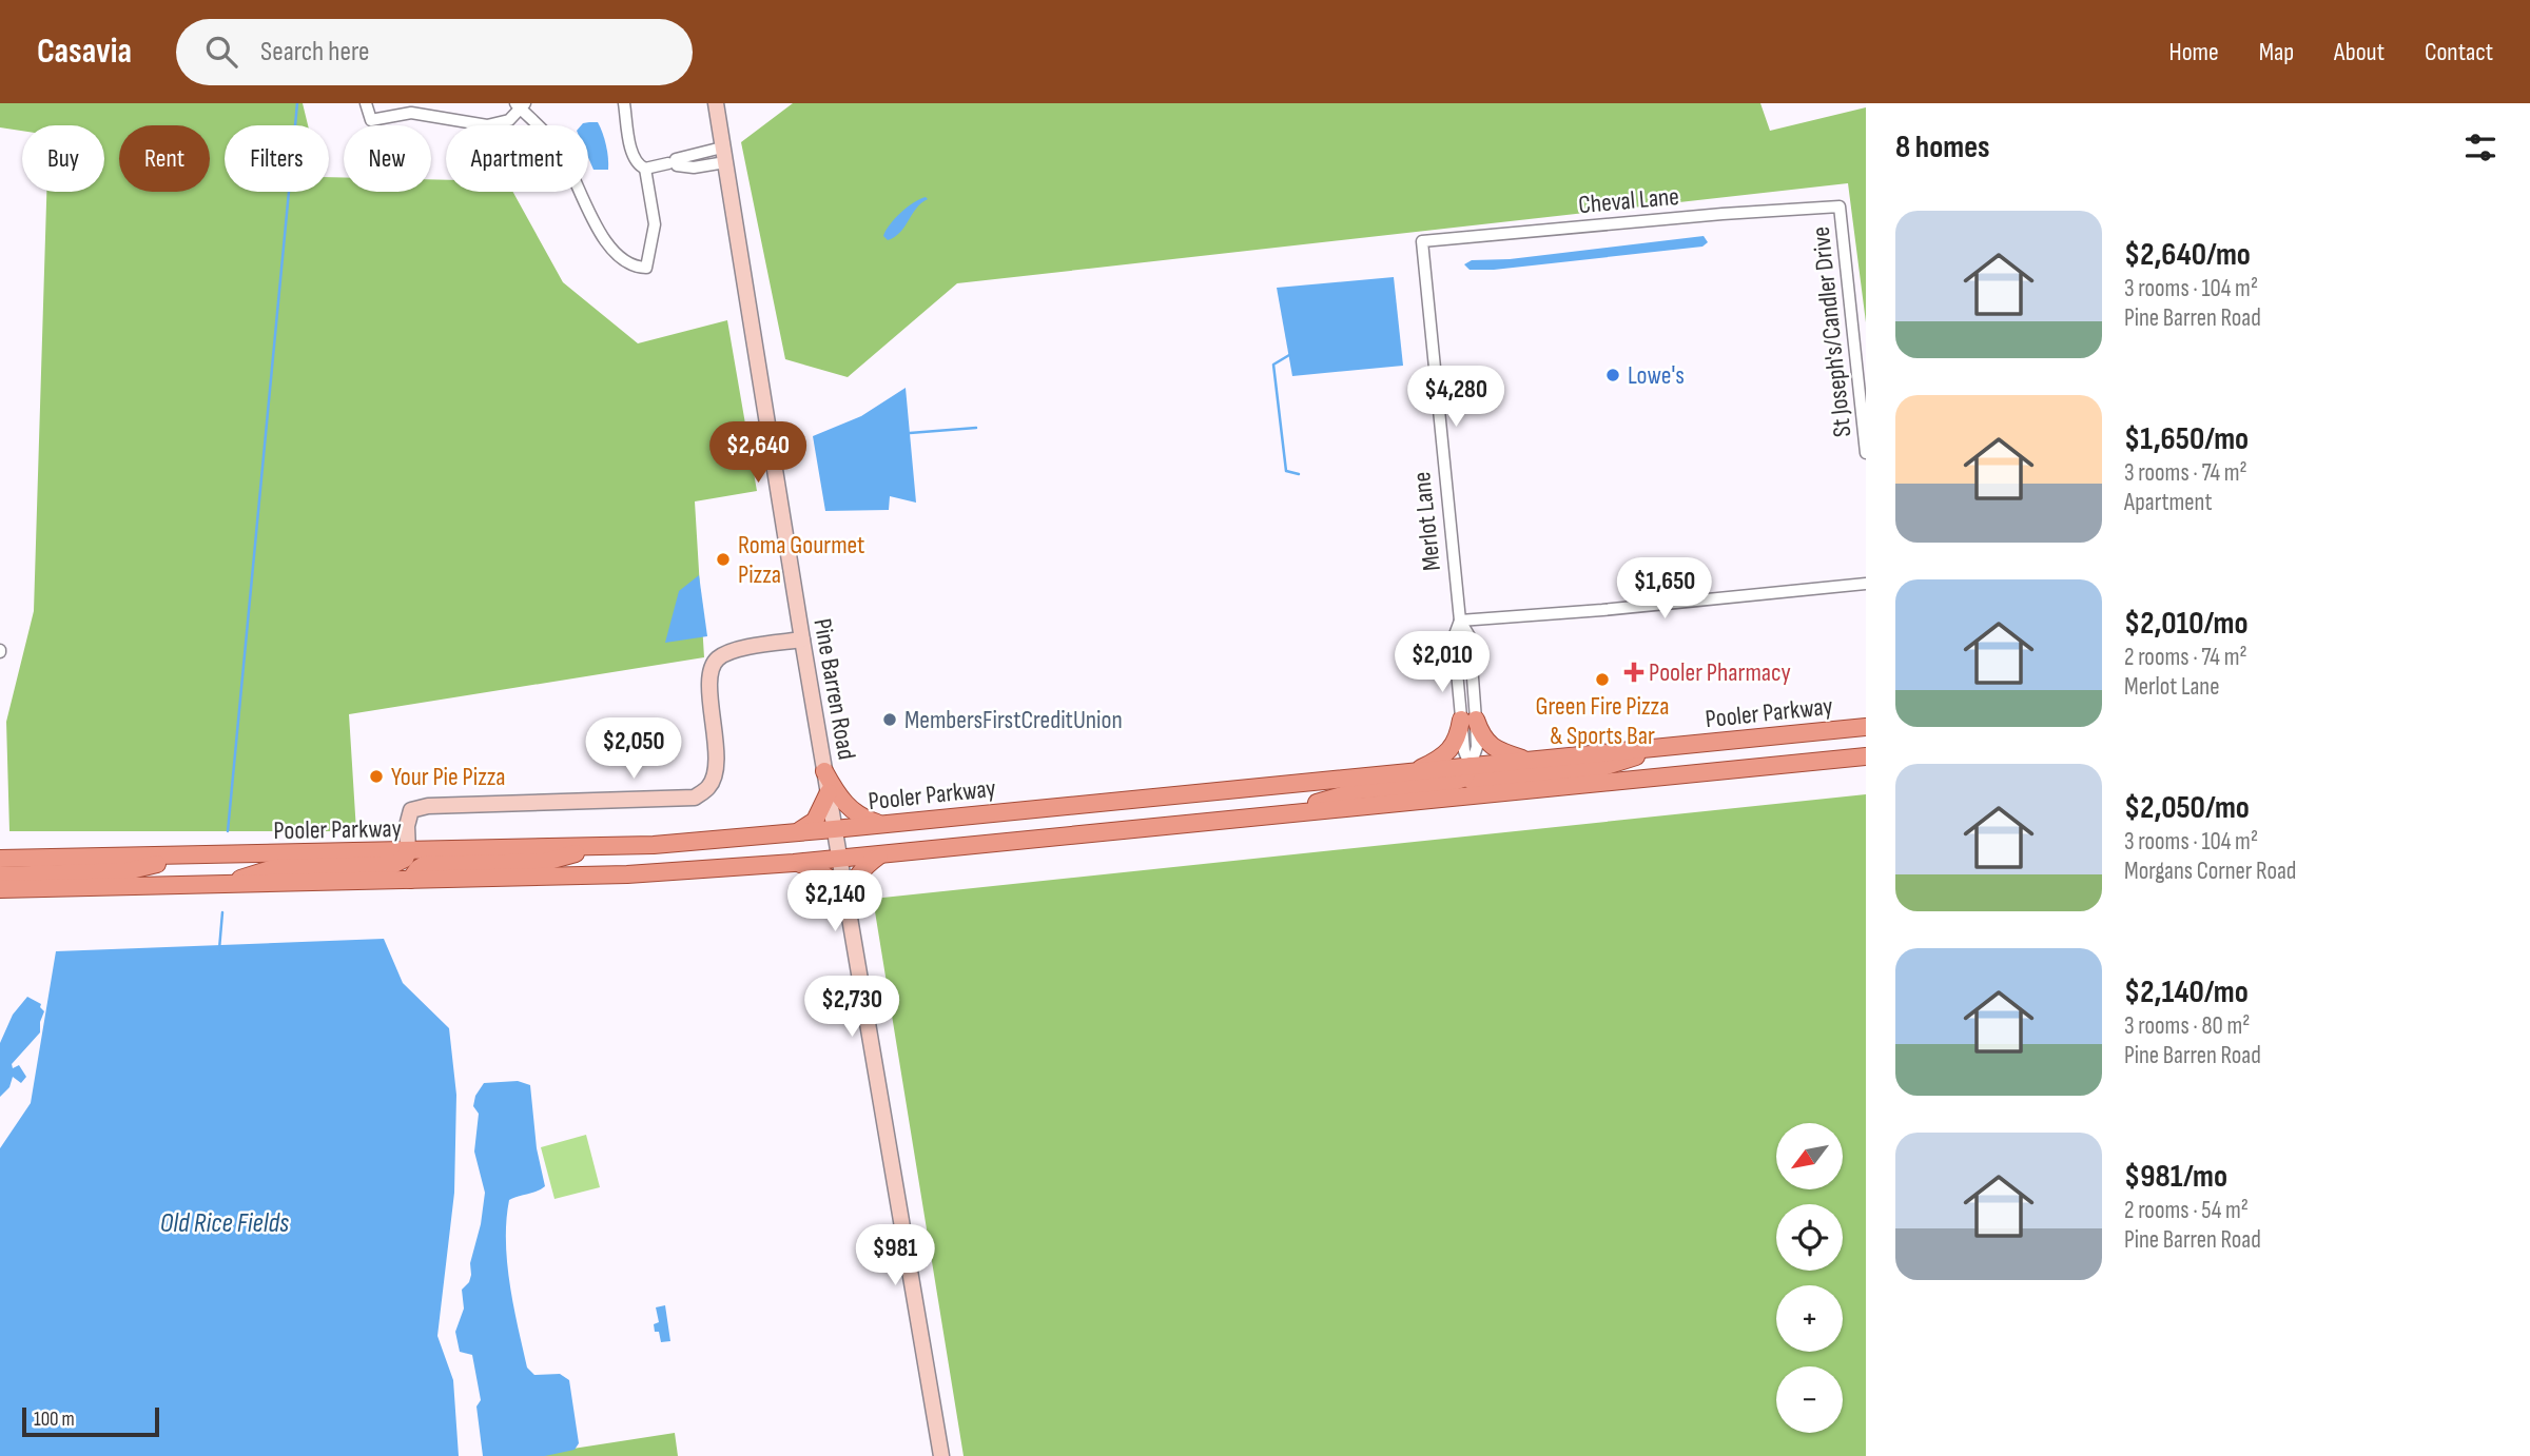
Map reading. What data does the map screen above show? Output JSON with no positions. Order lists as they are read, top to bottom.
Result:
{
  "streets": {
    "main road": ["Pine Barren Road", "Pooler Parkway"],
    "street": ["Cheval Lane", "St Joseph's/Candler Drive", "Merlot Lane"]
  },
  "crossings": [
    ["Cheval Lane", "St Joseph's/Candler Drive"],
    ["Cheval Lane", "Merlot Lane"],
    ["Merlot Lane", "Pooler Parkway"],
    ["Pine Barren Road", "Pooler Parkway"]
  ],
  "water": ["Old Rice Fields"],
  "places": {
    "other": [
      "Lowe's",
      "Roma Gourmet Pizza",
      "Green Fire Pizza & Sports Bar",
      "MembersFirstCreditUnion",
      "Your Pie Pizza"
    ],
    "health": ["Pooler Pharmacy"]
  },
  "scale_bar": "100 m",
  "north": "bottom left",
  "page": {
    "header": "Casavia",
    "search": "Search here",
    "nav": [
      "Home",
      "Map",
      "About",
      "Contact"
    ],
    "heading": "8 homes",
    "chip": [
      "Buy",
      "Rent",
      "Filters",
      "New",
      "Apartment"
    ],
    "list": [
      {
        "name": "$2,640/mo",
        "note": "3 rooms · 104 m² · Pine Barren Road"
      },
      {
        "name": "$1,650/mo",
        "note": "3 rooms · 74 m² · Apartment"
      },
      {
        "name": "$2,010/mo",
        "note": "2 rooms · 74 m² · Merlot Lane"
      },
      {
        "name": "$2,050/mo",
        "note": "3 rooms · 104 m² · Morgans Corner Road"
      },
      {
        "name": "$2,140/mo",
        "note": "3 rooms · 80 m² · Pine Barren Road"
      },
      {
        "name": "$981/mo",
        "note": "2 rooms · 54 m² · Pine Barren Road"
      }
    ],
    "price": [
      "$4,280",
      "$2,640",
      "$1,650",
      "$2,010",
      "$2,050",
      "$2,140",
      "$2,730",
      "$981"
    ],
    "map_buttons": ["+", "−"],
    "scale": "100 m"
  }
}
